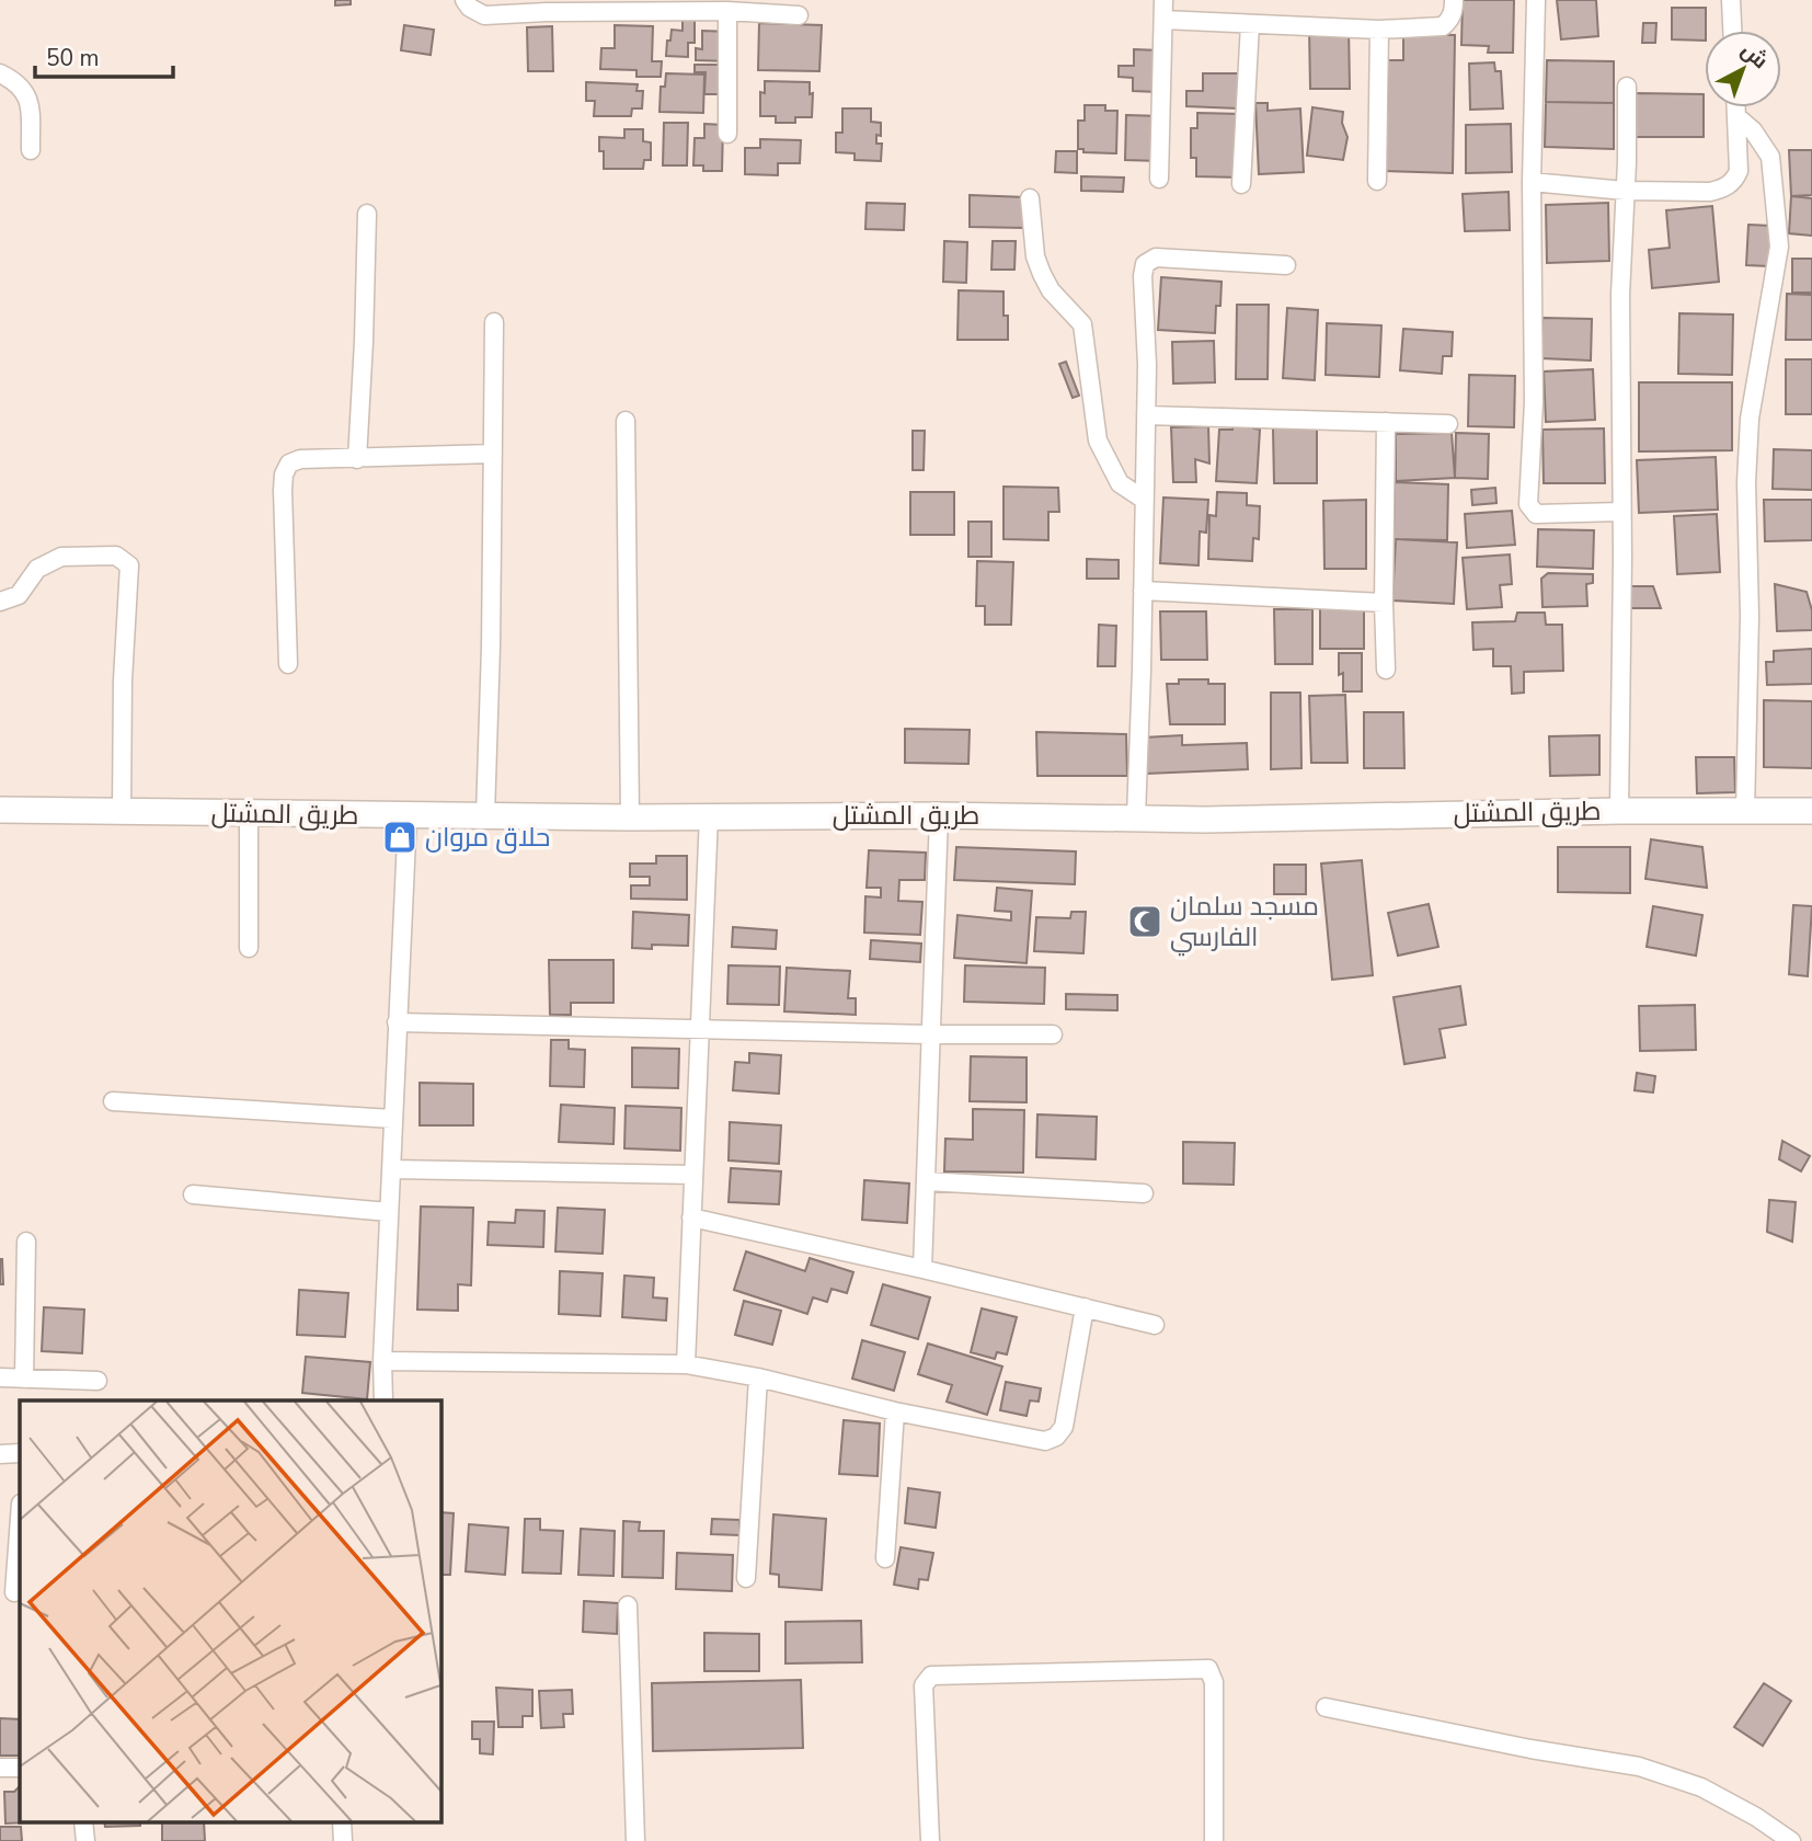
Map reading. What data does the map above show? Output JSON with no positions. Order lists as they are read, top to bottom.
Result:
{
  "streets": {
    "main road": ["طريق المشتل"]
  },
  "places": {
    "shop": ["حلاق مروان"],
    "mosque": ["مسجد سلمان الفارسي"]
  },
  "scale_bar": "50 m",
  "north": "top right"
}
